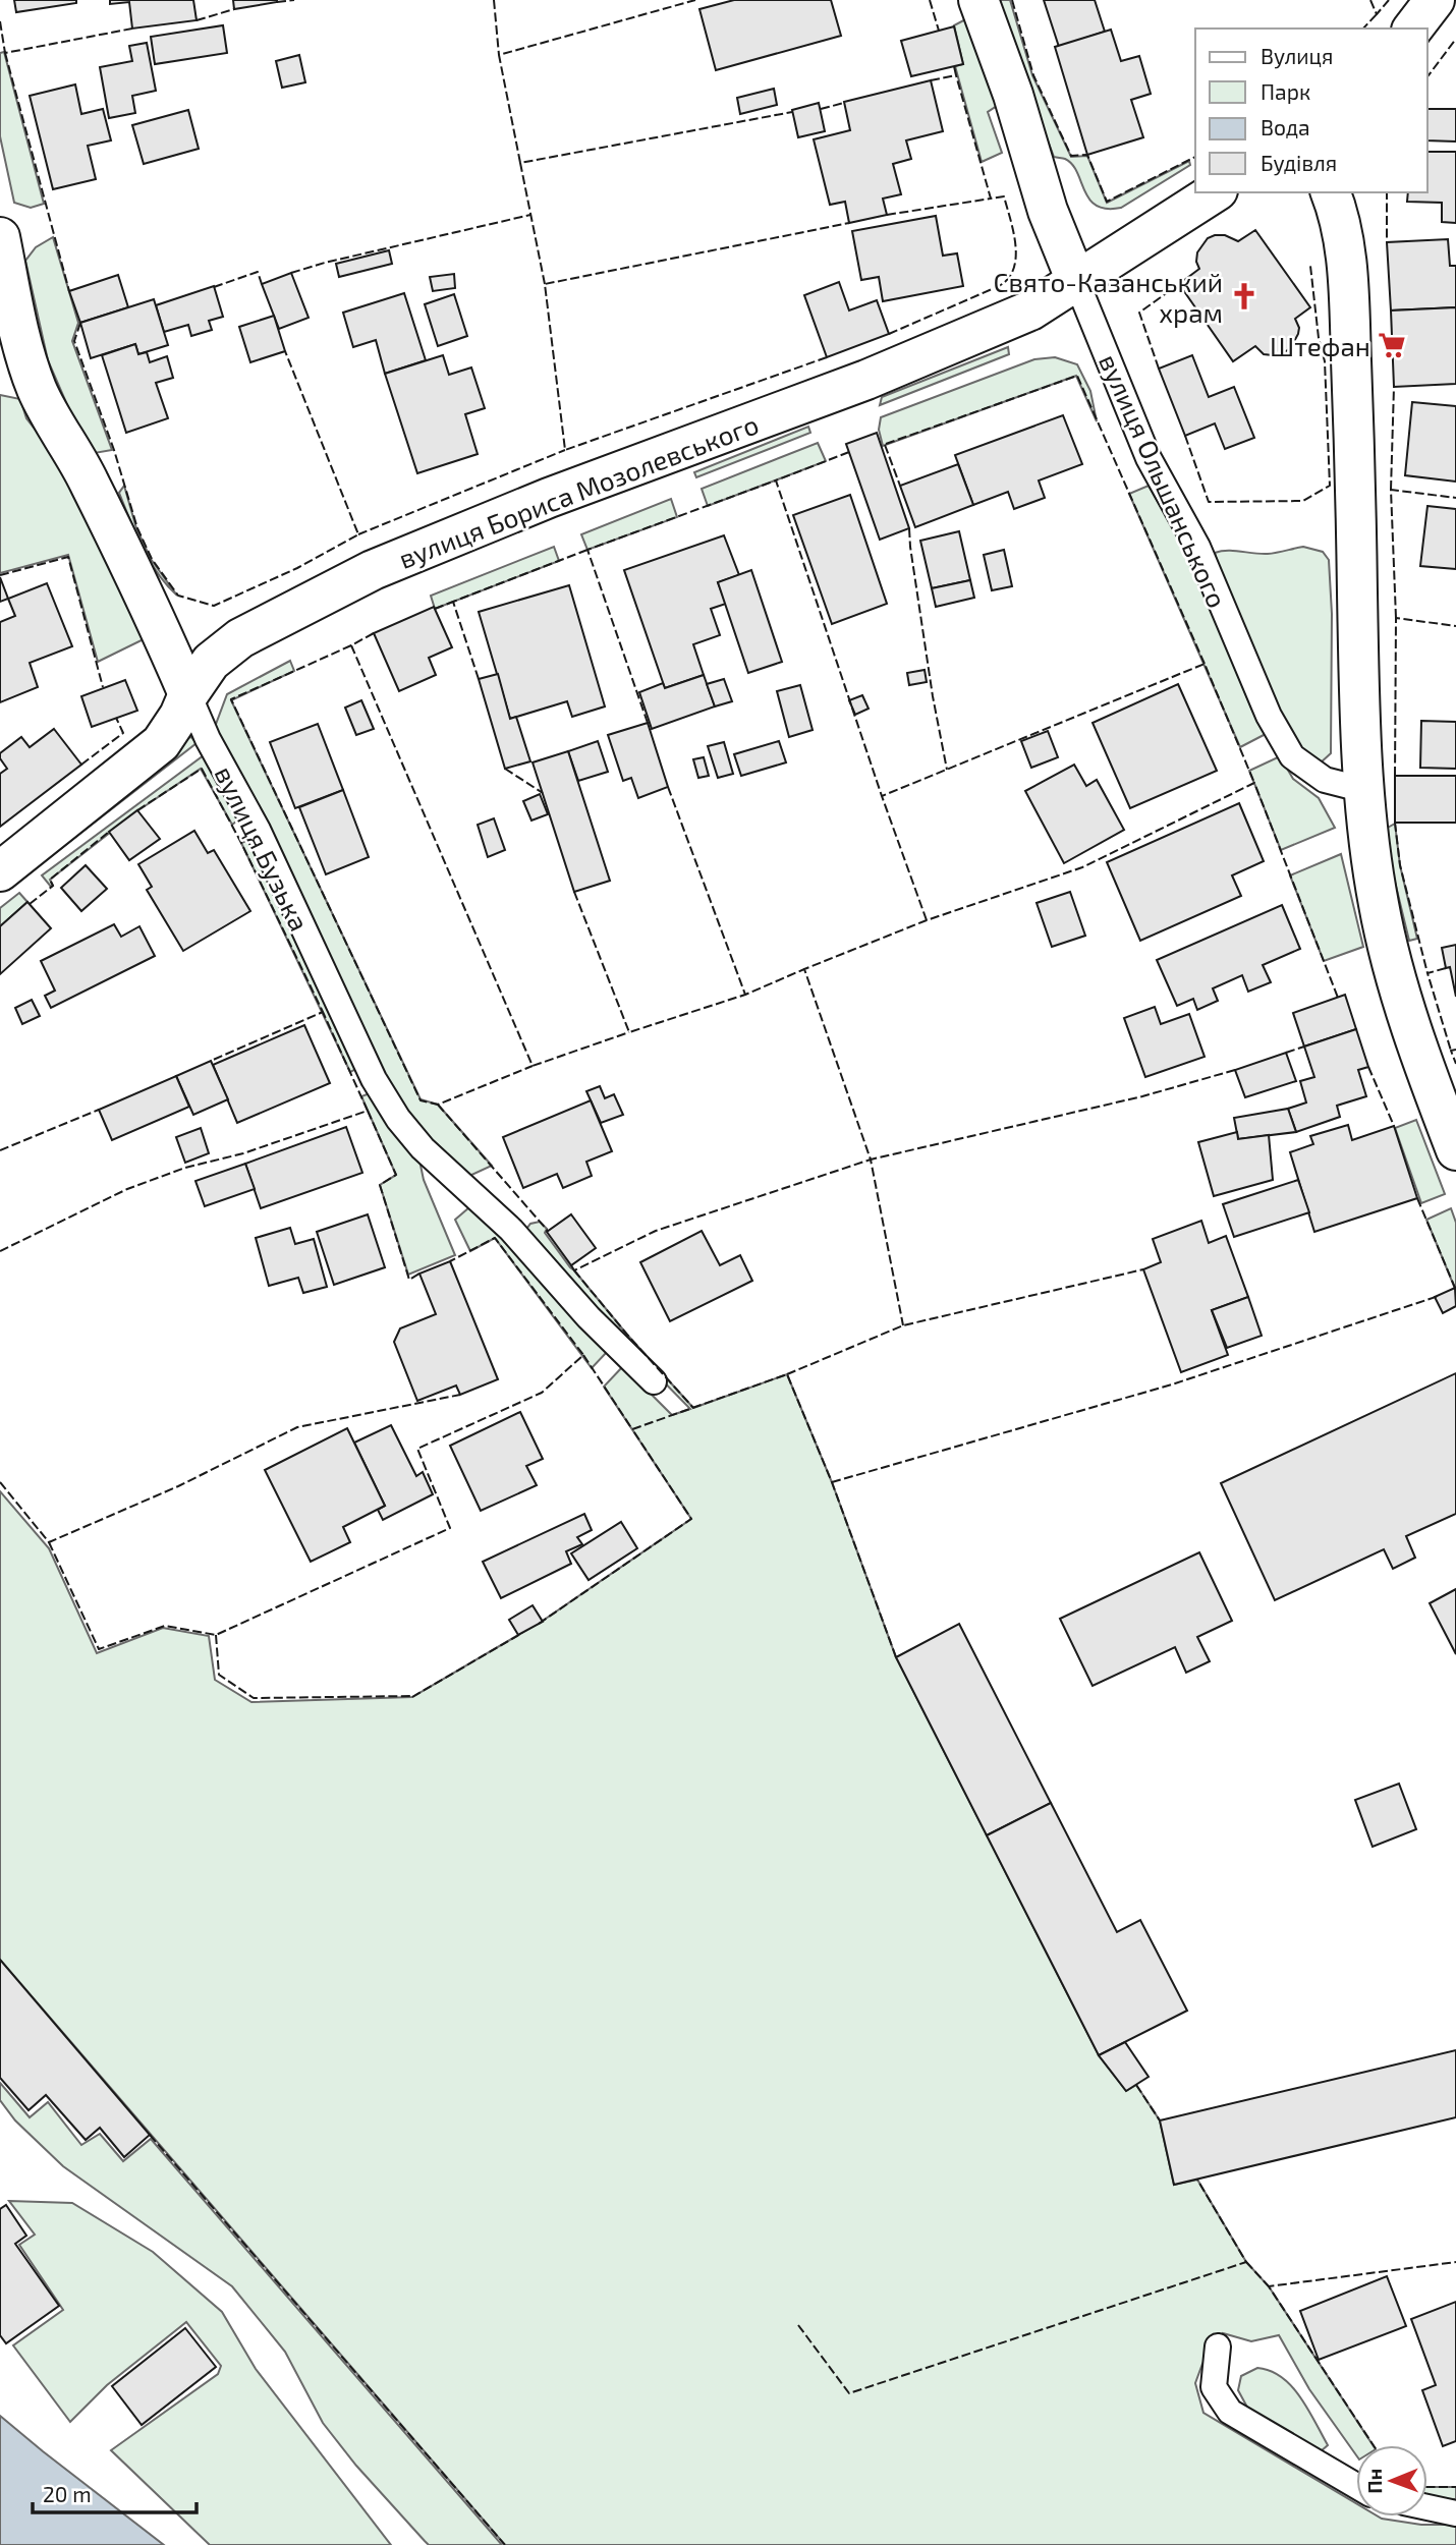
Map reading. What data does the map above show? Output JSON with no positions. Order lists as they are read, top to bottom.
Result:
{
  "streets": {
    "street": ["вулиця Ольшанського", "вулиця Бориса Мозолевського", "вулиця Бузька"]
  },
  "crossings": [
    ["вулиця Ольшанського", "вулиця Бориса Мозолевського"],
    ["вулиця Бориса Мозолевського", "вулиця Бузька"]
  ],
  "places": {
    "church": ["Свято-Казанський храм"],
    "supermarket": ["Штефан"]
  },
  "legend": [
    "Вулиця",
    "Парк",
    "Вода",
    "Будівля"
  ],
  "scale_bar": "20 m",
  "north": "left"
}
